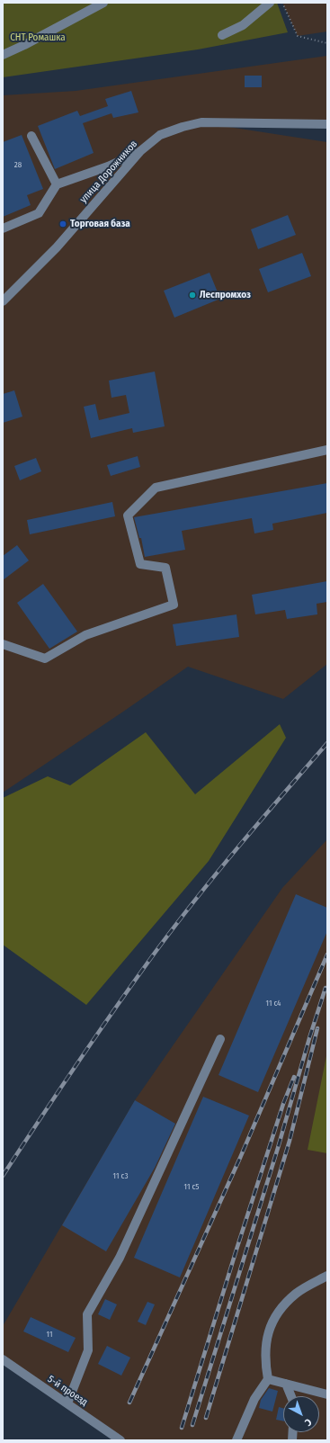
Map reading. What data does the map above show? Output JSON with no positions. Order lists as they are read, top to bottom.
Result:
{
  "streets": {
    "street": ["улица Дорожников", "5-й проезд"]
  },
  "parks": ["СНТ Ромашка"],
  "places": ["Торговая база", "Леспромхоз"],
  "house_numbers": [
    "28",
    "11 с4",
    "11 с3",
    "11 с5",
    "11"
  ],
  "north": "bottom right"
}
